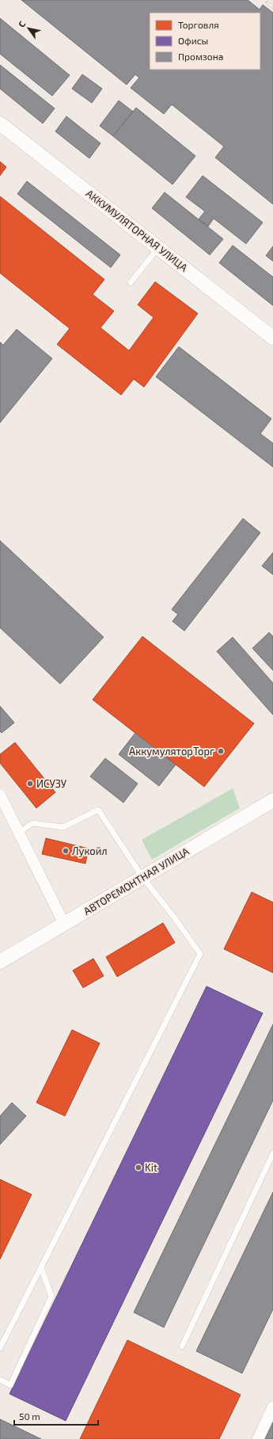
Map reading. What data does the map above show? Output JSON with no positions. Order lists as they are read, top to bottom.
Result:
{
  "streets": {
    "street": ["АККУМУЛЯТОРНАЯ УЛИЦА", "АВТОРЕМОНТНАЯ УЛИЦА"]
  },
  "places": [
    "АккумуляторТорг",
    "ИСУЗУ",
    "Лукойл",
    "Kit"
  ],
  "legend": ["Торговля", "Офисы", "Промзона"],
  "scale_bar": "50 m",
  "north": "top left"
}
